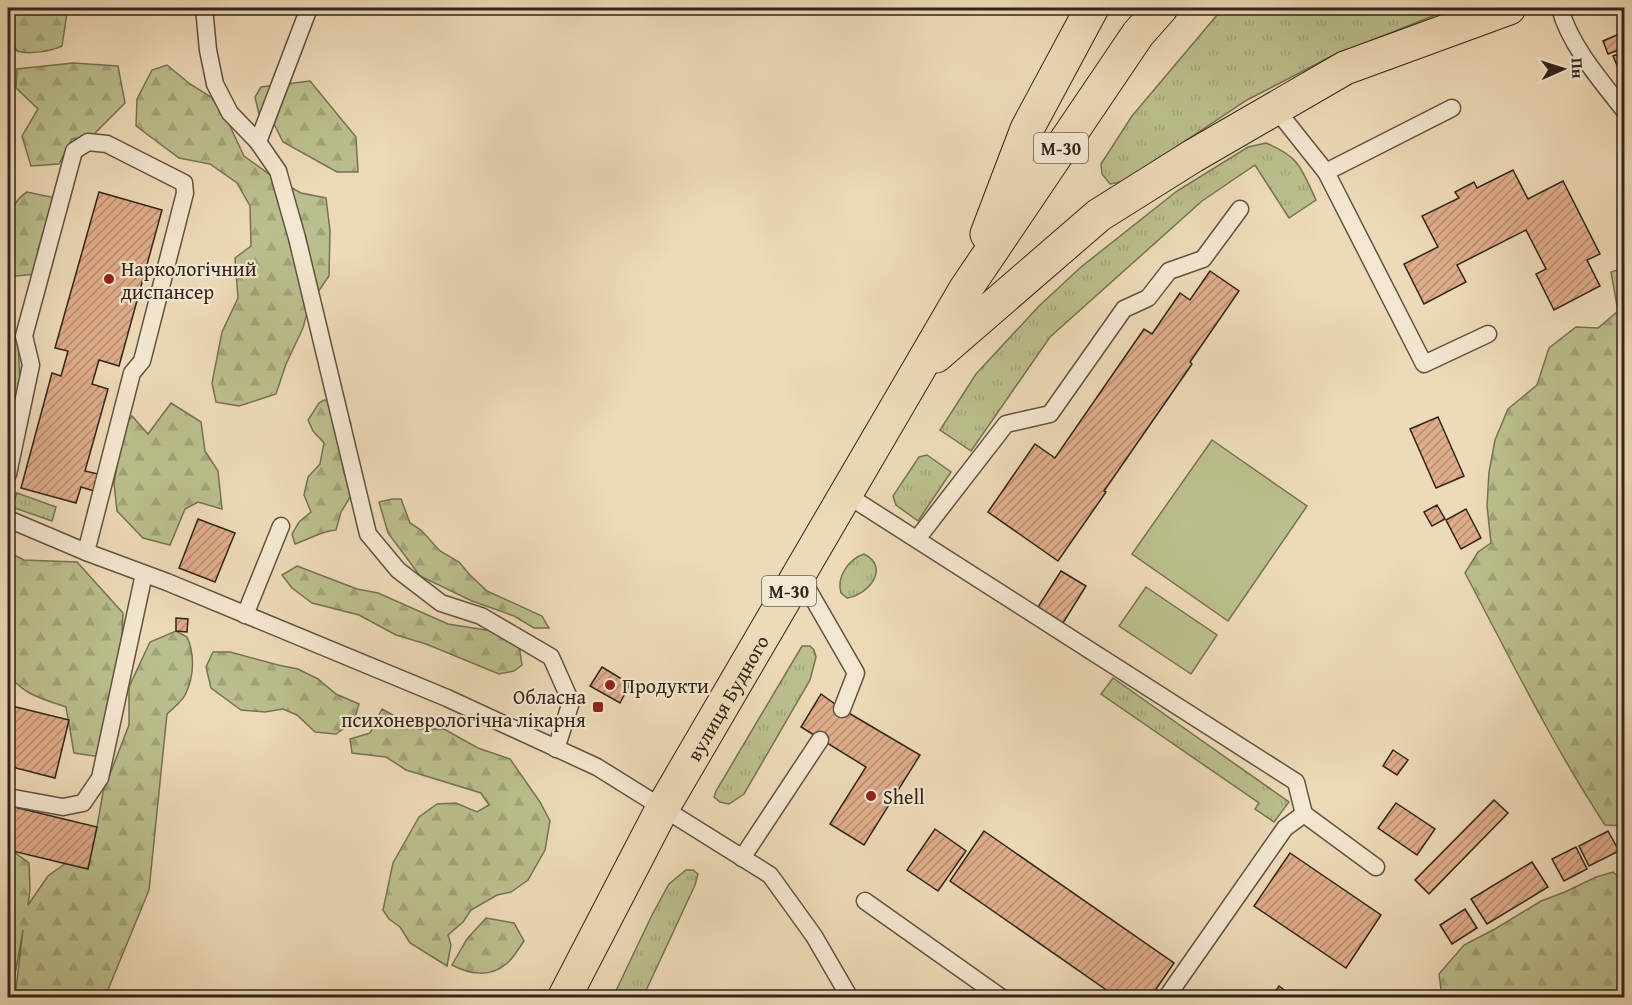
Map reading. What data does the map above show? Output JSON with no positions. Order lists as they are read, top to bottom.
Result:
{
  "streets": {
    "highway": ["М-30", "вулиця Будного"]
  },
  "crossings": [
    ["М-30", "вулиця Будного"]
  ],
  "places": {
    "other": ["Наркологічний диспансер", "Продукти", "Shell"],
    "transit": ["Обласна психоневрологічна лікарня"]
  },
  "north": "right"
}
